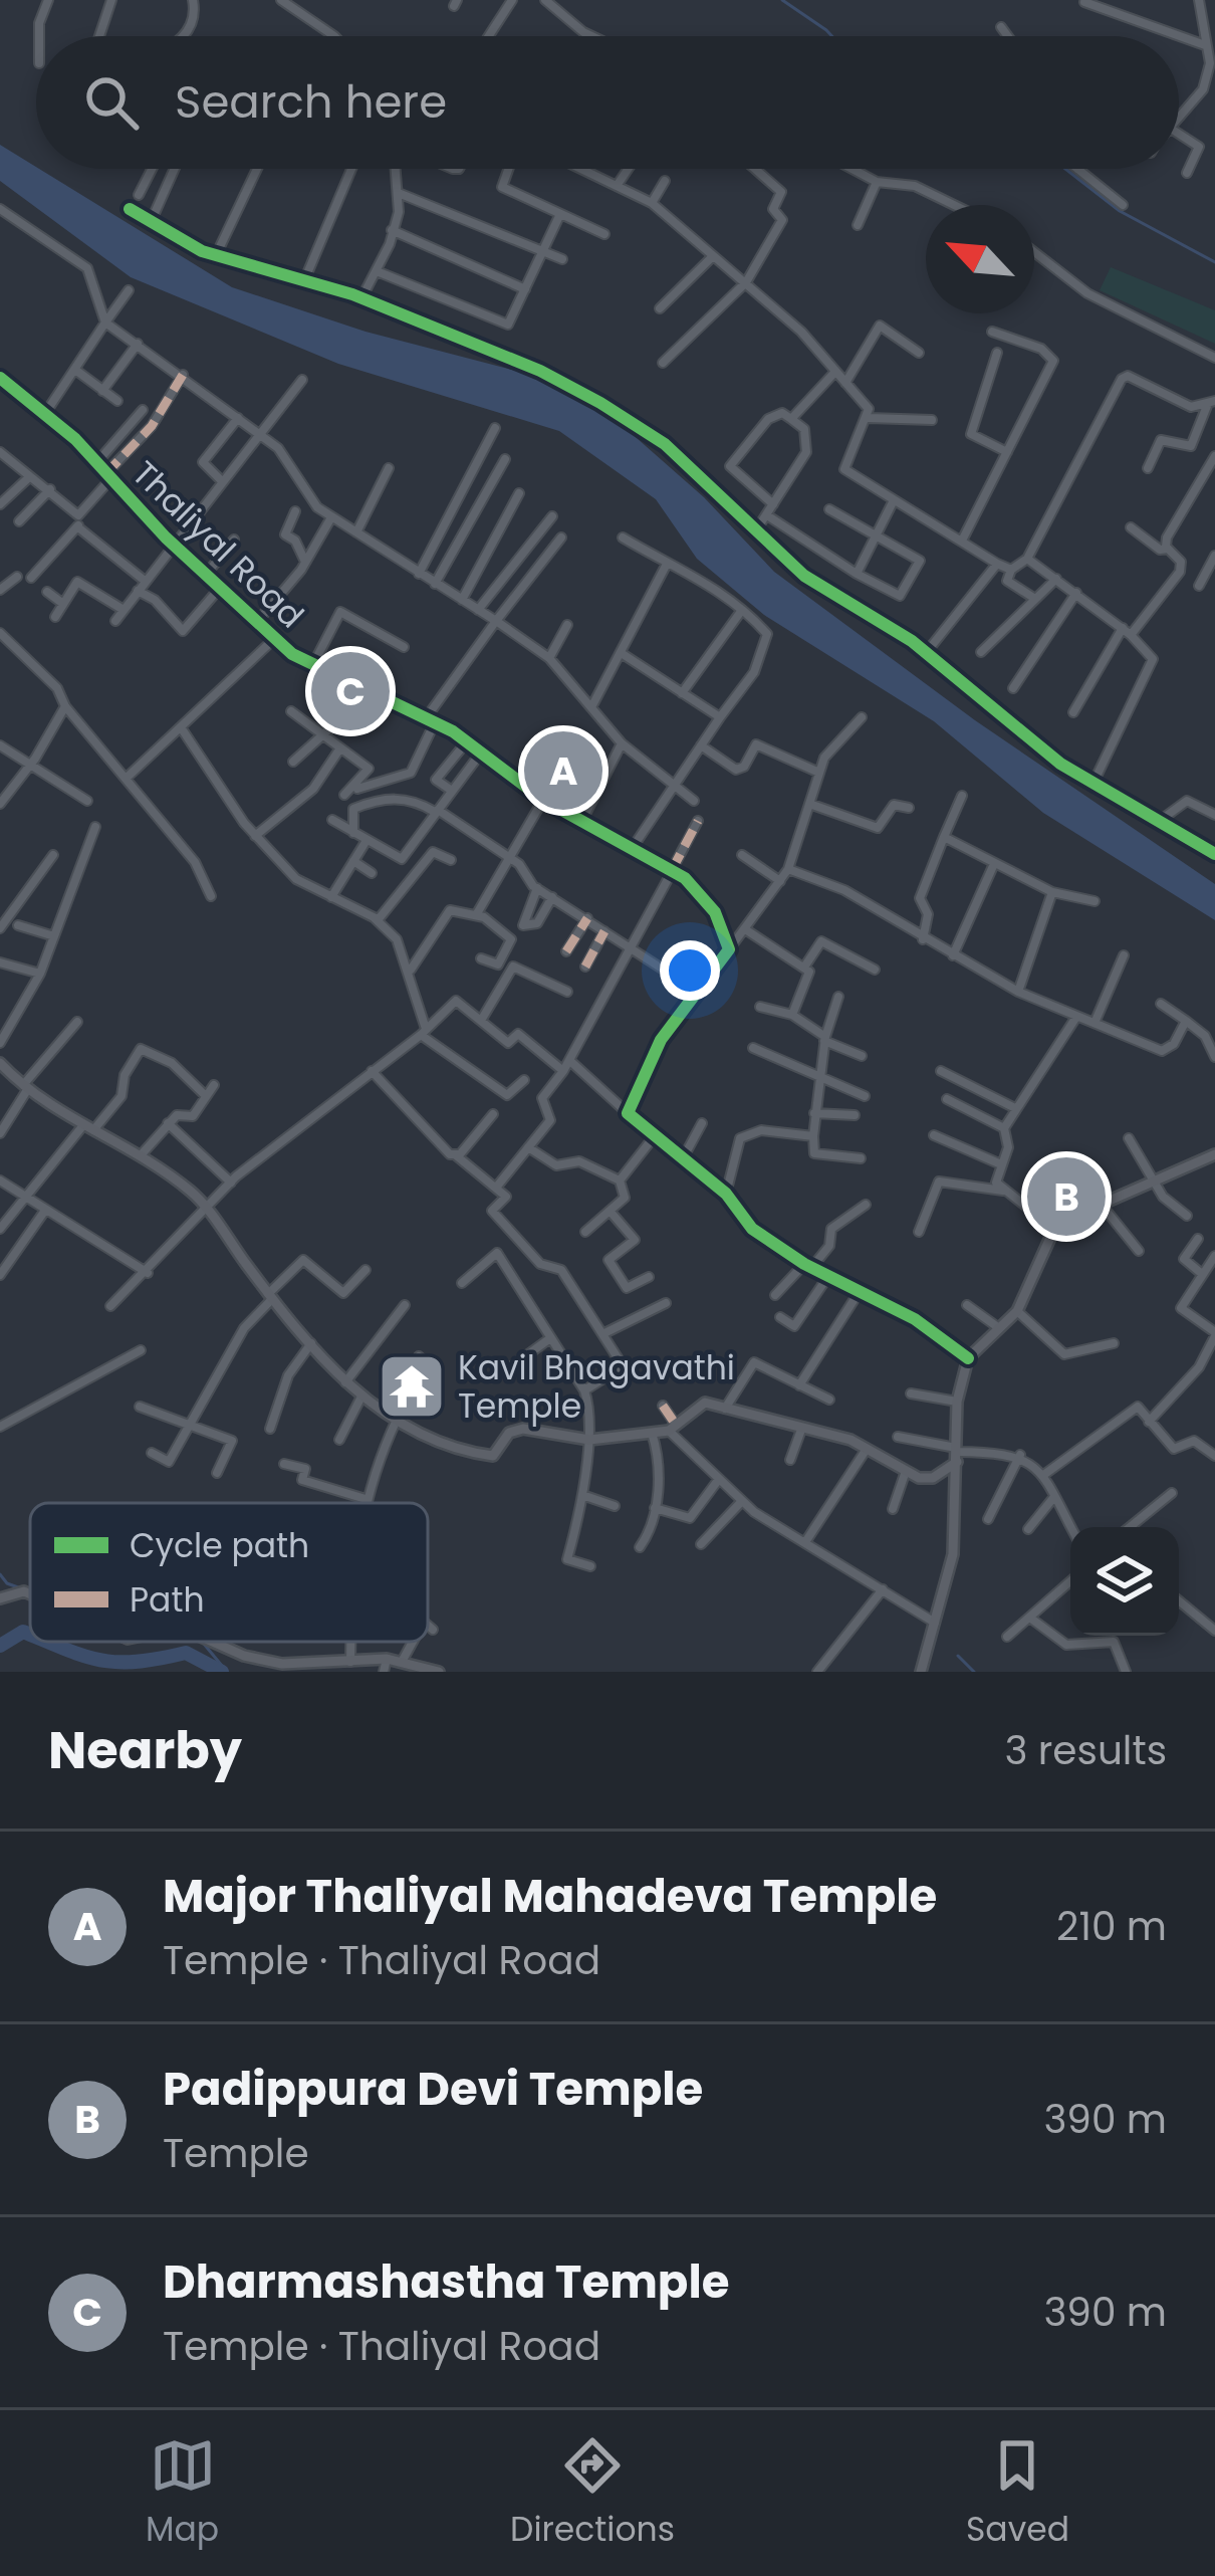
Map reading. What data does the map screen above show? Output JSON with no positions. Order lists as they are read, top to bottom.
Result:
{
  "streets": {
    "street": ["Thaliyal Road"]
  },
  "places": {
    "temple": ["Kavil Bhagavathi Temple"]
  },
  "legend": ["Cycle path", "Path"],
  "north": "top left",
  "page": {
    "search": "Search here",
    "pins": ["C", "A", "B"],
    "heading": ["Nearby", "3 results"],
    "list": [
      {
        "mark": "A",
        "name": "Major Thaliyal Mahadeva Temple",
        "note": "Temple · Thaliyal Road",
        "value": "210 m"
      },
      {
        "mark": "B",
        "name": "Padippura Devi Temple",
        "note": "Temple",
        "value": "390 m"
      },
      {
        "mark": "C",
        "name": "Dharmashastha Temple",
        "note": "Temple · Thaliyal Road",
        "value": "390 m"
      }
    ],
    "nav": ["Map", "Directions", "Saved"]
  }
}
